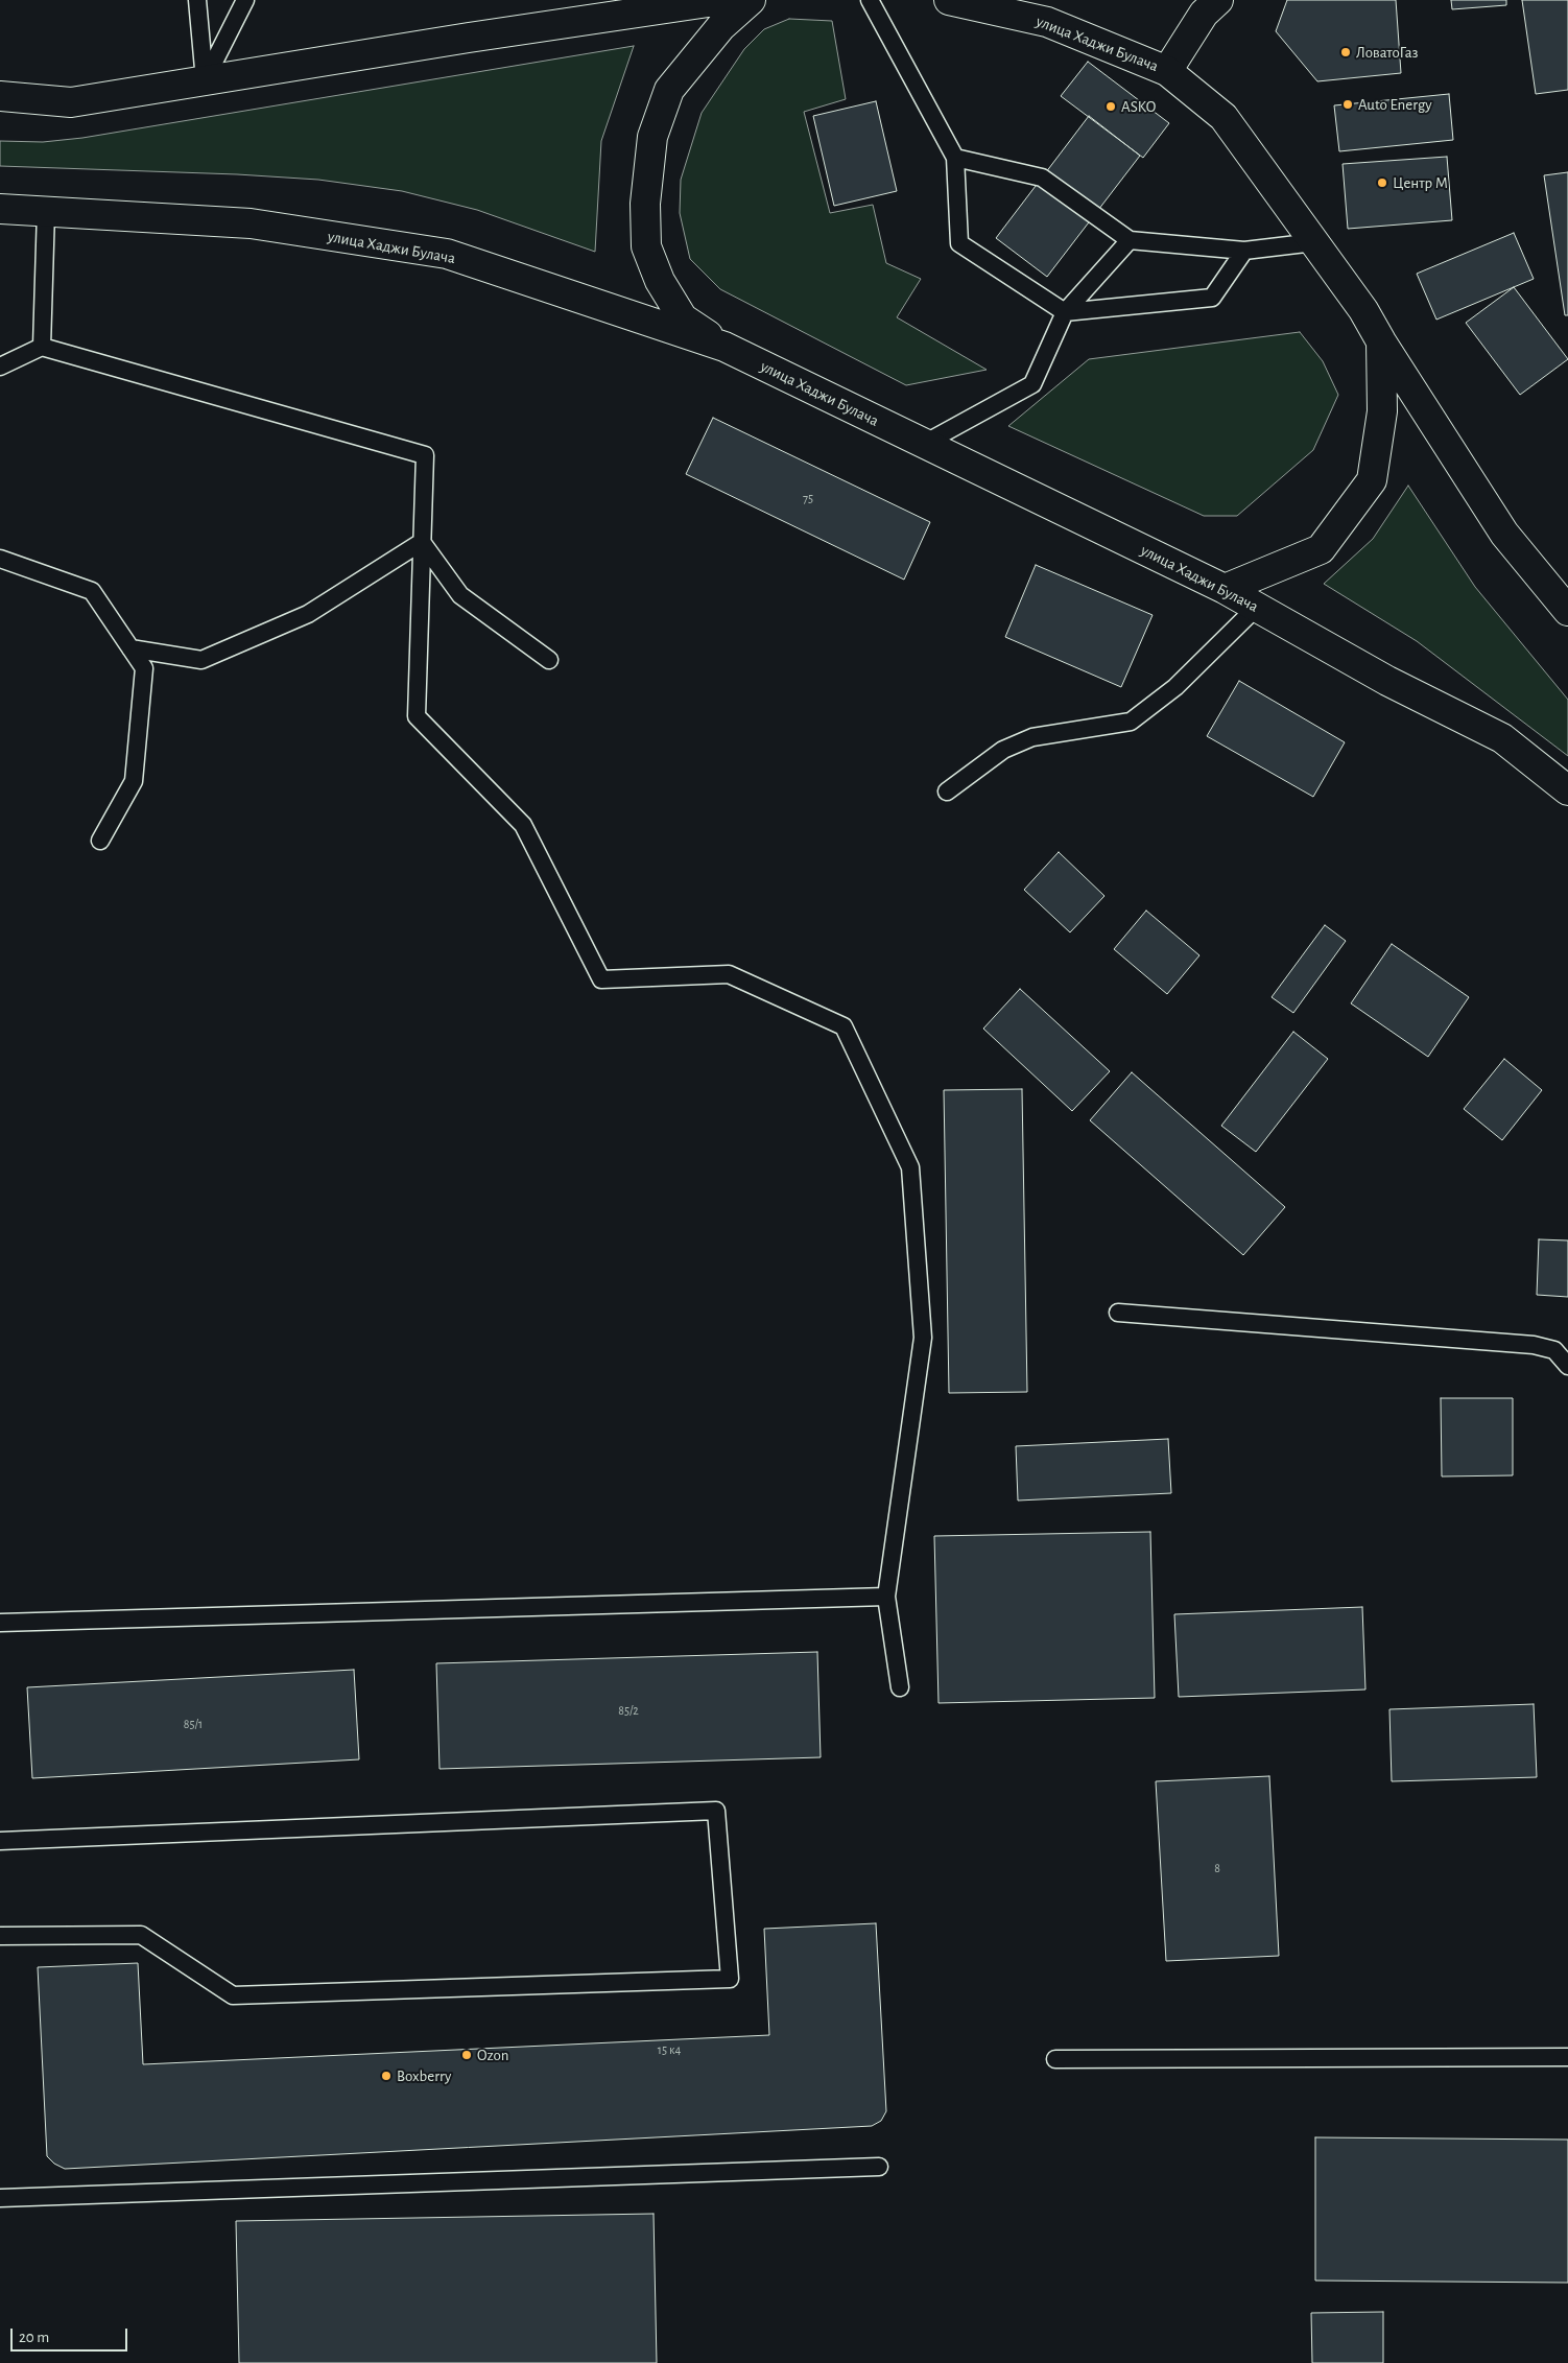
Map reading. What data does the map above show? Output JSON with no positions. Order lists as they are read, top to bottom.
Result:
{
  "streets": {
    "main road": ["улица Хаджи Булача"]
  },
  "places": [
    "ЛоватоГаз",
    "Auto Energy",
    "ASKO",
    "Центр М",
    "Ozon",
    "Boxberry"
  ],
  "house_numbers": [
    "75",
    "85/2",
    "85/1",
    "8",
    "15 к4"
  ],
  "scale_bar": "20 m"
}
